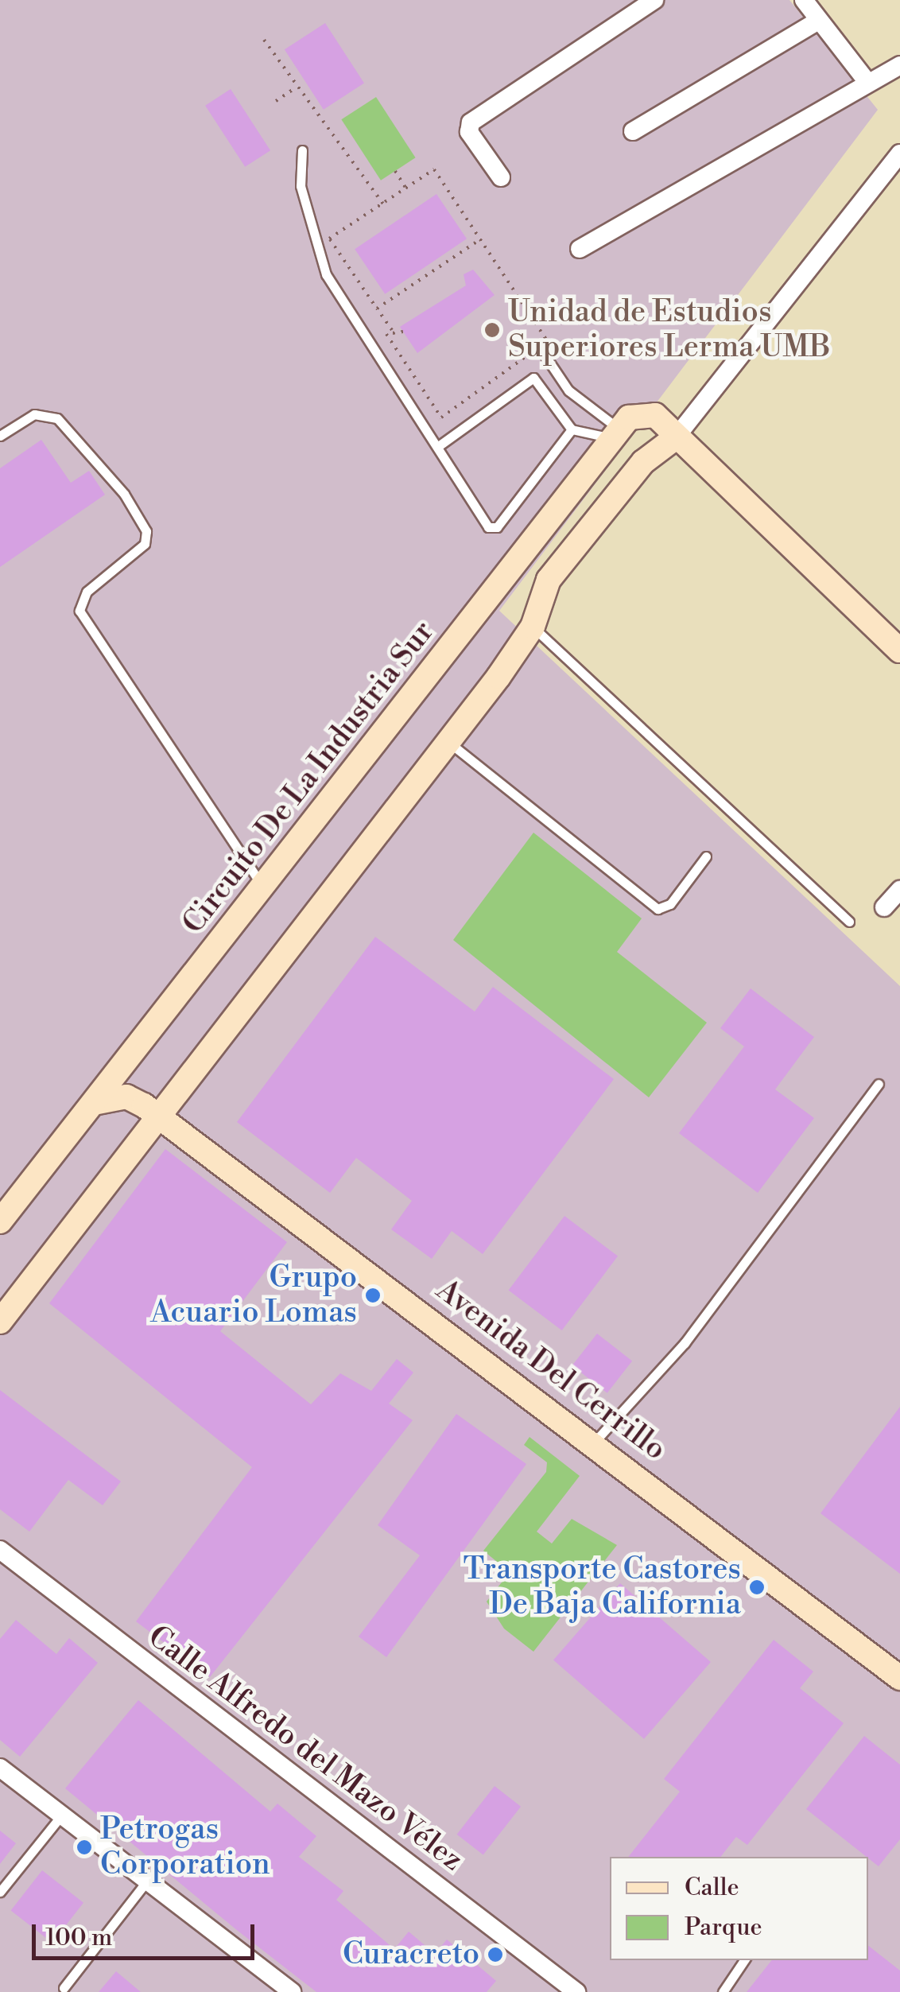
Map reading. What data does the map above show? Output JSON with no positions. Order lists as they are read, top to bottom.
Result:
{
  "streets": {
    "main road": ["Circuito De La Industria Sur", "Avenida Del Cerrillo"],
    "street": ["Calle Alfredo del Mazo Vélez"]
  },
  "crossings": [
    ["Circuito De La Industria Sur", "Avenida Del Cerrillo"]
  ],
  "places": [
    "Unidad de Estudios Superiores Lerma UMB",
    "Grupo Acuario Lomas",
    "Transporte Castores De Baja California",
    "Petrogas Corporation",
    "Curacreto"
  ],
  "legend": ["Calle", "Parque"],
  "scale_bar": "100 m"
}
